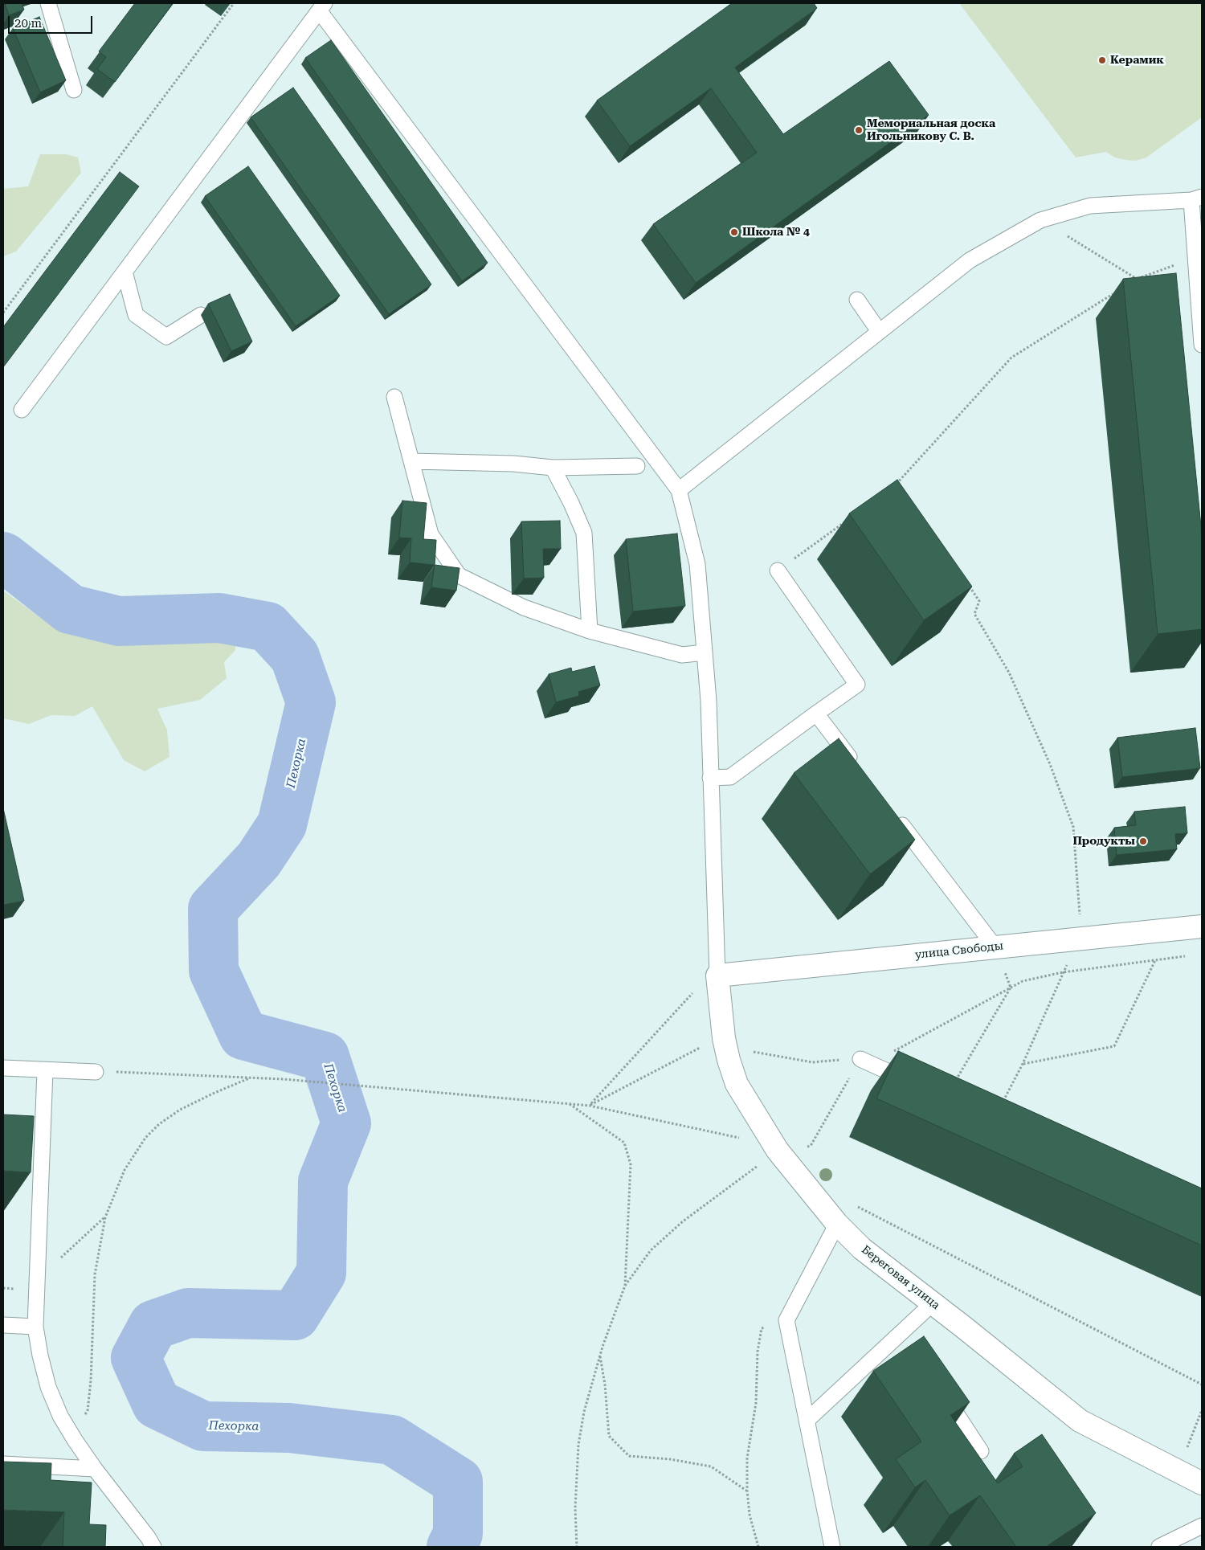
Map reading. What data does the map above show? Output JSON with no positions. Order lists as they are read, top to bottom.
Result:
{
  "streets": {
    "street": ["улица Свободы", "Береговая улица"]
  },
  "crossings": [
    ["улица Свободы", "Береговая улица"]
  ],
  "water": ["Пехорка"],
  "places": [
    "Керамик",
    "Мемориальная доска Игольникову С. В.",
    "Школа № 4",
    "Продукты"
  ],
  "scale_bar": "20 m"
}
